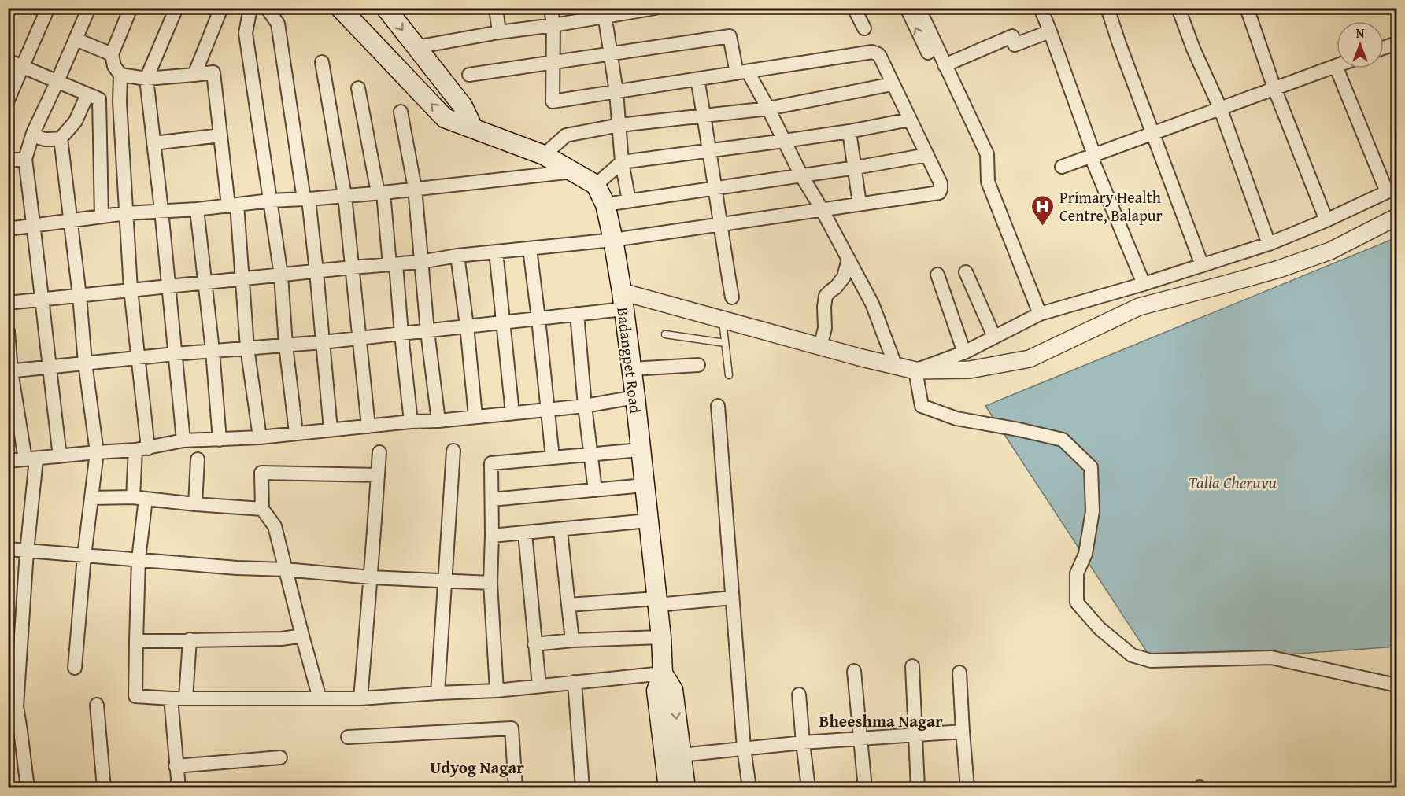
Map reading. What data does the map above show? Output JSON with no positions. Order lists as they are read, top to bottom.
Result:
{
  "streets": {
    "main road": ["Badangpet Road"]
  },
  "districts": ["Bheeshma Nagar", "Udyog Nagar"],
  "water": ["Talla Cheruvu"],
  "places": {
    "hospital": ["Primary Health Centre, Balapur"]
  },
  "north": "top"
}
